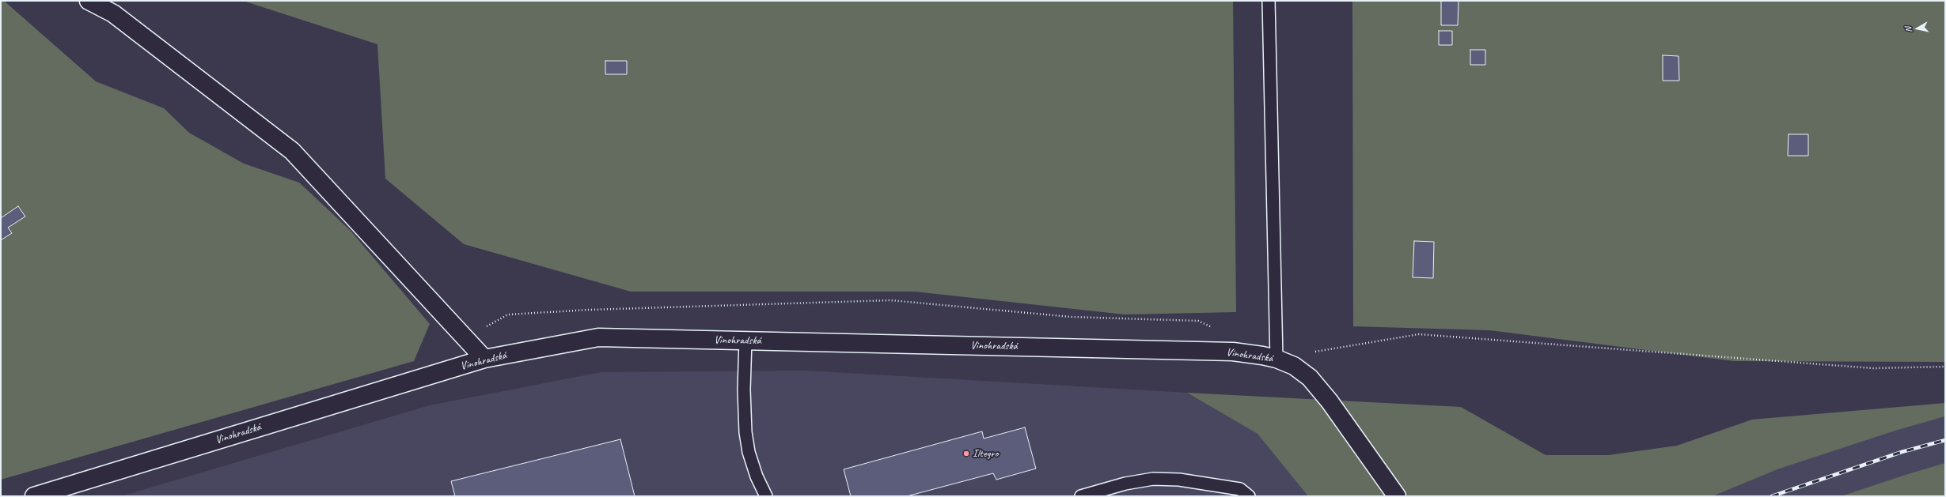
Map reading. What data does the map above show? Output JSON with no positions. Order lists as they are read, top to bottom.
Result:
{
  "streets": {
    "street": ["Vinohradská"]
  },
  "places": ["Iltegro"],
  "north": "left"
}
